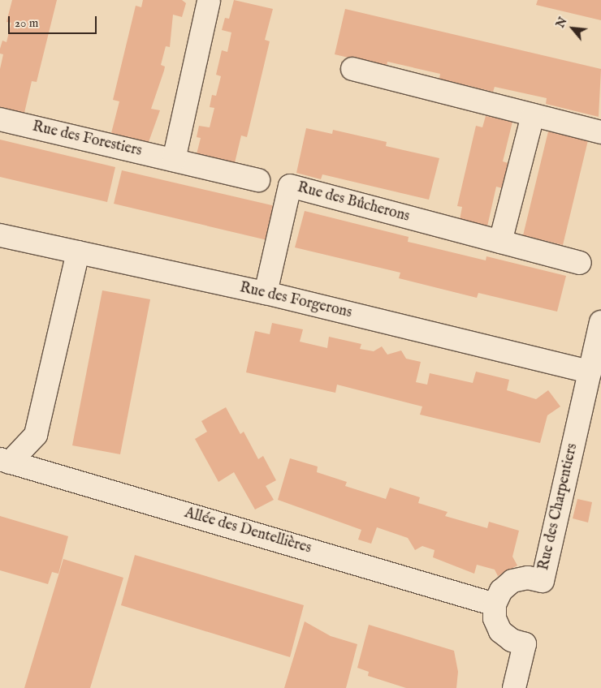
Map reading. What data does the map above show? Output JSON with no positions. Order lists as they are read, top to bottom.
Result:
{
  "streets": {
    "street": [
      "Rue des Forestiers",
      "Rue des Bûcherons",
      "Rue des Forgerons",
      "Rue des Charpentiers",
      "Allée des Dentellières"
    ]
  },
  "crossings": [
    ["Rue des Bûcherons", "Rue des Forgerons"],
    ["Rue des Forgerons", "Rue des Charpentiers"],
    ["Rue des Charpentiers", "Allée des Dentellières"]
  ],
  "scale_bar": "20 m",
  "north": "top left"
}
